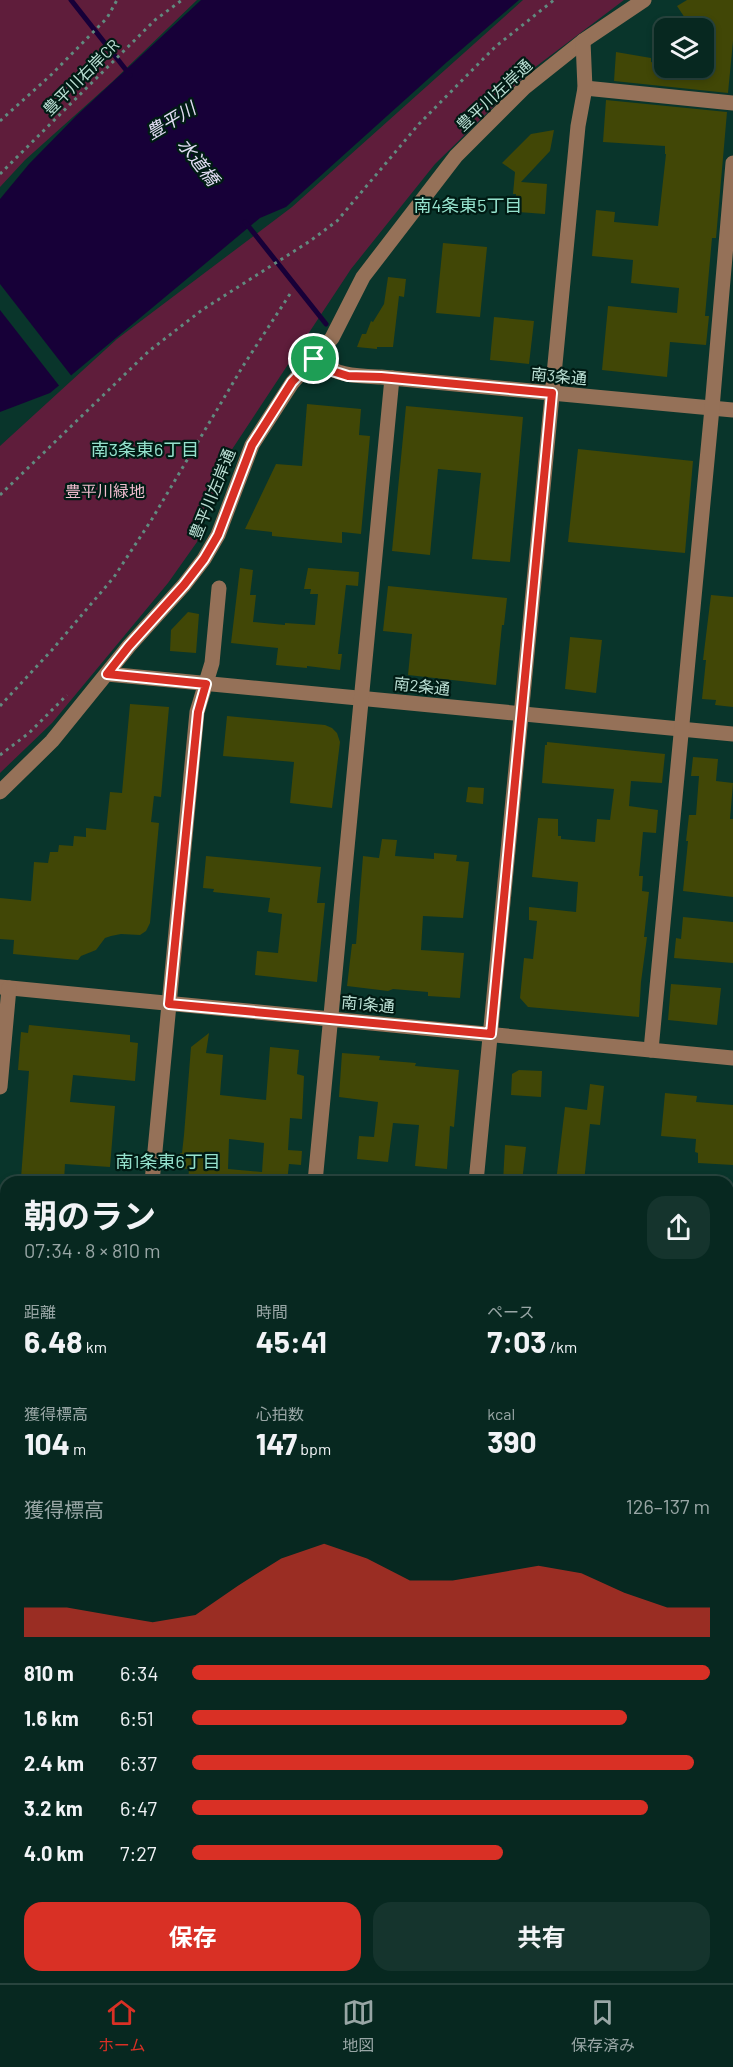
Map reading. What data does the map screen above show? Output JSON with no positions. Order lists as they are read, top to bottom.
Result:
{
  "streets": {
    "street": [
      "豊平川左岸通",
      "南3条通",
      "南2条通",
      "南1条通"
    ],
    "path": ["豊平川右岸CR"]
  },
  "crossings": [
    ["豊平川左岸通", "南3条通"],
    ["豊平川左岸通", "南2条通"]
  ],
  "districts": ["南4条東5丁目", "南3条東6丁目", "南1条東6丁目"],
  "water": ["豊平川", "水道橋"],
  "parks": ["豊平川緑地"],
  "page": {
    "heading": ["朝のラン", "07:34 · 8 × 810 m"],
    "stats": [
      ["距離", "6.48 km"],
      ["時間", "45:41"],
      ["ペース", "7:03 /km"],
      ["獲得標高", "104 m"],
      ["心拍数", "147 bpm"],
      ["kcal", "390"]
    ],
    "chart": ["獲得標高", "126–137 m"],
    "list": [
      {
        "name": "810 m",
        "note": "6:34"
      },
      {
        "name": "1.6 km",
        "note": "6:51"
      },
      {
        "name": "2.4 km",
        "note": "6:37"
      },
      {
        "name": "3.2 km",
        "note": "6:47"
      },
      {
        "name": "4.0 km",
        "note": "7:27"
      }
    ],
    "buttons": ["保存", "共有"],
    "tabs": ["ホーム", "地図", "保存済み"]
  }
}
